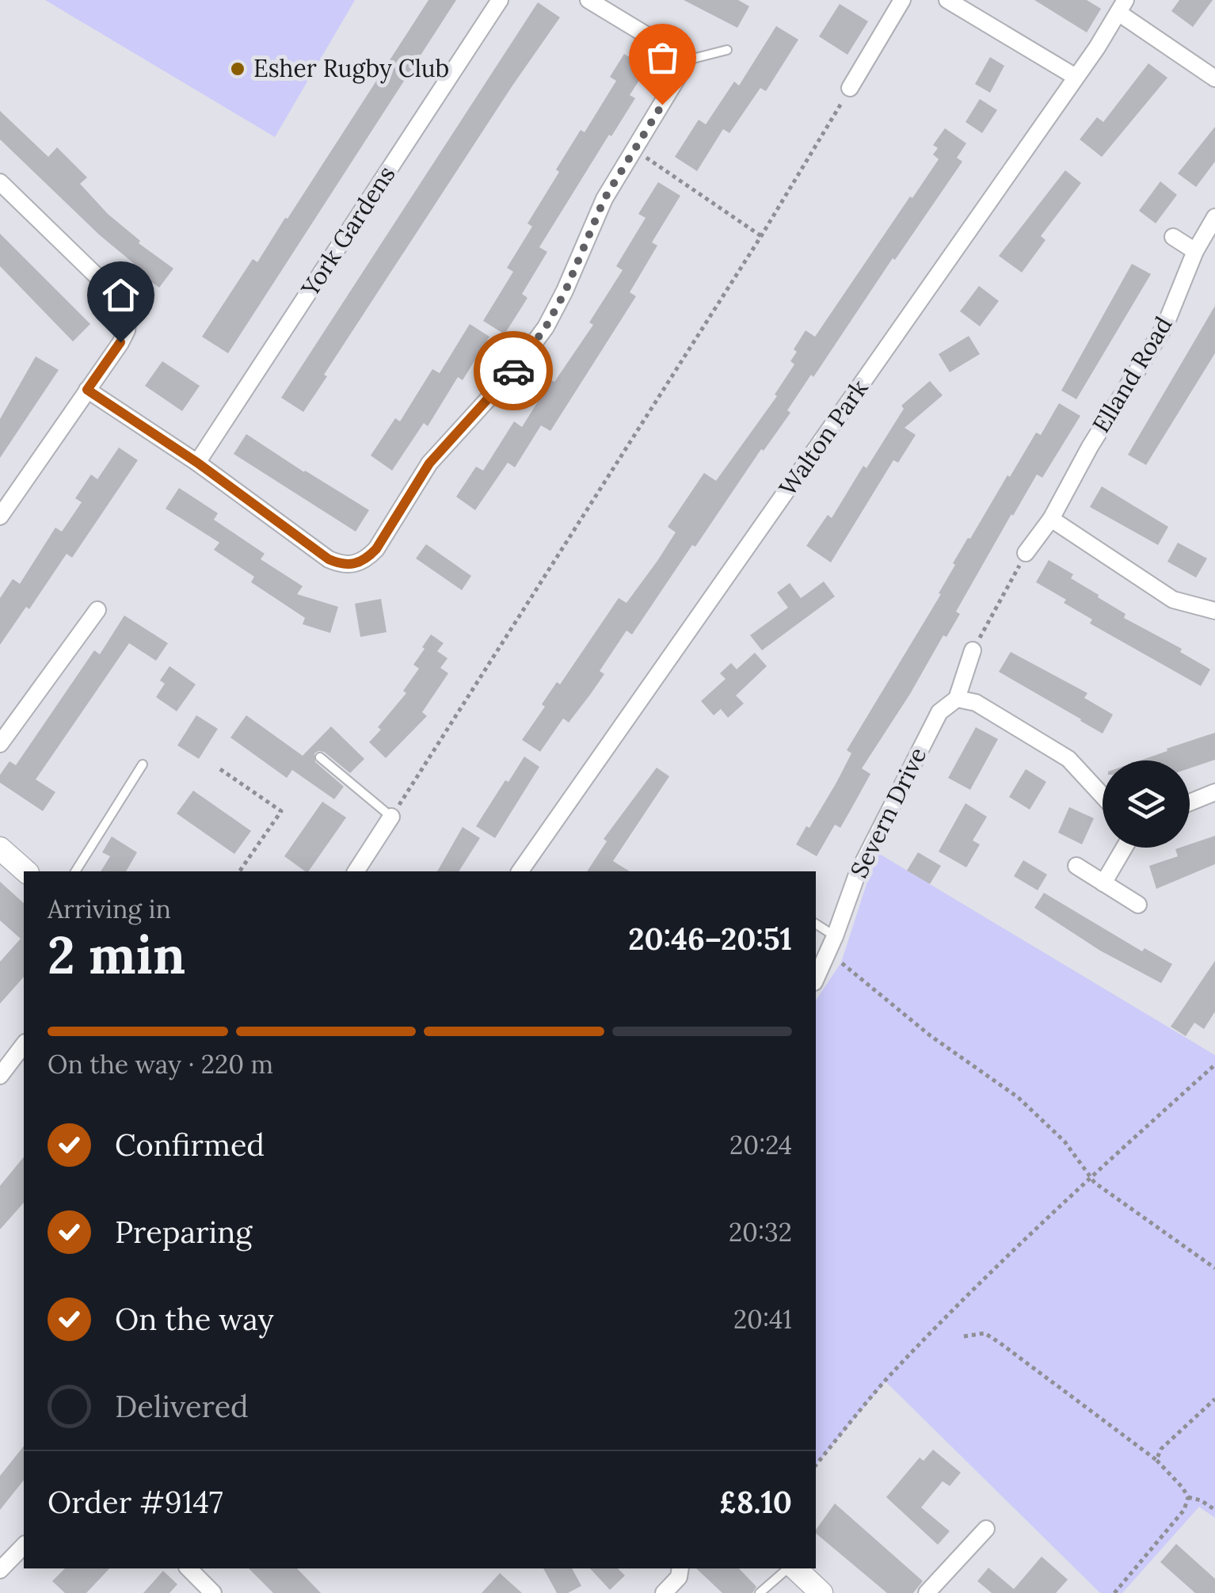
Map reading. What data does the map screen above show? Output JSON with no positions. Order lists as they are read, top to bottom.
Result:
{
  "streets": {
    "street": [
      "York Gardens",
      "Elland Road",
      "Walton Park",
      "Severn Drive"
    ]
  },
  "places": ["Esher Rugby Club"],
  "page": {
    "heading": ["2 min", "Arriving in", "20:46–20:51"],
    "panel": ["Order #9147", "£8.10"],
    "bar": "On the way · 220 m",
    "list": [
      ["Confirmed", "20:24"],
      ["Preparing", "20:32"],
      ["On the way", "20:41"],
      "Delivered"
    ]
  }
}
